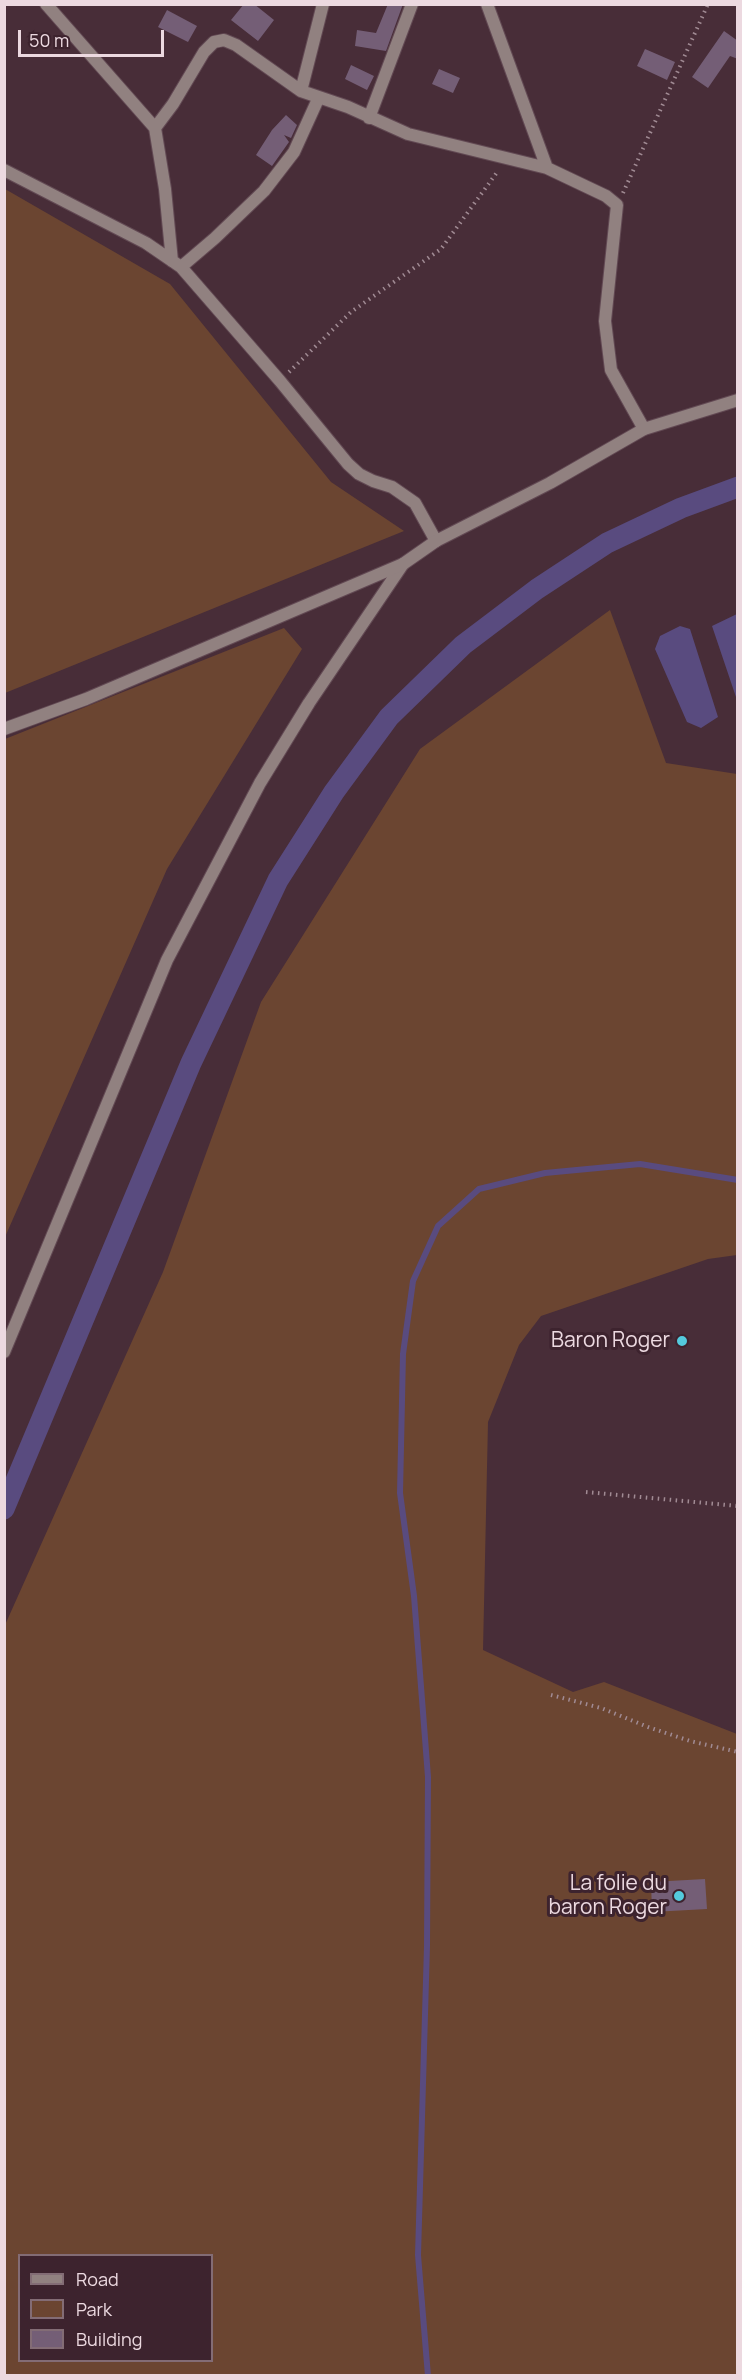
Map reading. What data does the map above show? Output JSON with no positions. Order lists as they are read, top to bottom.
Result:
{
  "places": ["Baron Roger", "La folie du baron Roger"],
  "legend": ["Road", "Park", "Building"],
  "scale_bar": "50 m"
}
